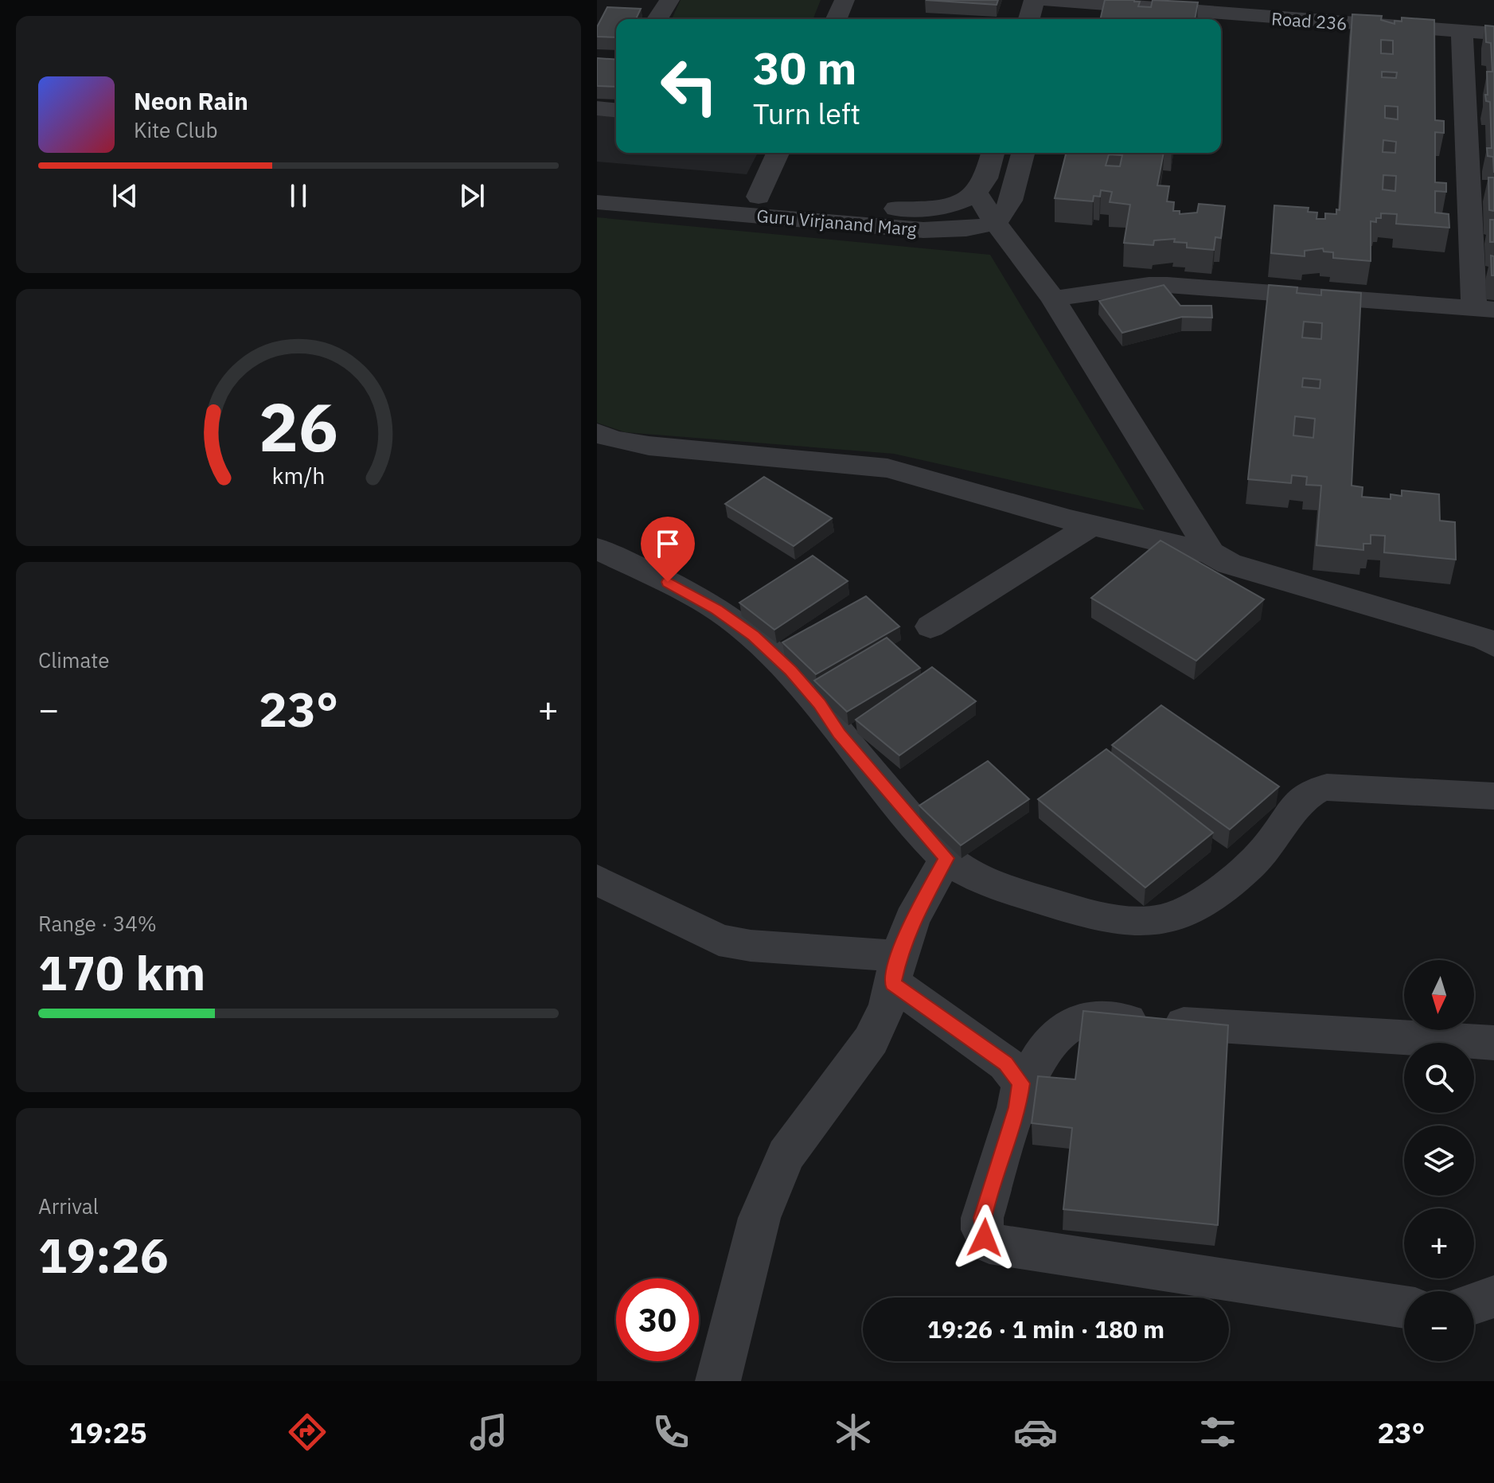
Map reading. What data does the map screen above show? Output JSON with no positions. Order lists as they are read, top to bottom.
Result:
{
  "streets": {
    "street": ["Road 236", "Guru Virjanand Marg"]
  },
  "north": "bottom",
  "page": {
    "turn": ["30 m", "Turn left"],
    "song": ["Neon Rain", "Kite Club"],
    "tile": [
      "Climate",
      ["Range · 34%", "170 km"],
      ["Arrival", "19:26"]
    ],
    "heat": ["−", "23°", "+"],
    "map_buttons": ["+", "−"],
    "limit": "30",
    "trip": "19:26 · 1 min · 180 m",
    "tabs": ["19:25", "23°"],
    "gauge": ["26", "km/h"]
  }
}
